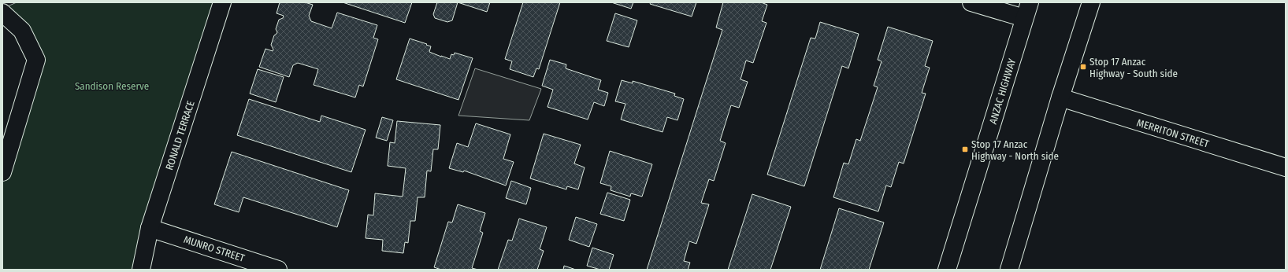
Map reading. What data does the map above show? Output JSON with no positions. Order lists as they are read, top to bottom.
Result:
{
  "streets": {
    "main road": [
      "ANZAC HIGHWAY",
      "MERRITON STREET",
      "RONALD TERRACE",
      "MUNRO STREET"
    ]
  },
  "crossings": [
    ["RONALD TERRACE", "MUNRO STREET"]
  ],
  "parks": ["Sandison Reserve"],
  "places": {
    "transit": ["Stop 17 Anzac Highway - South side", "Stop 17 Anzac Highway - North side"]
  }
}
